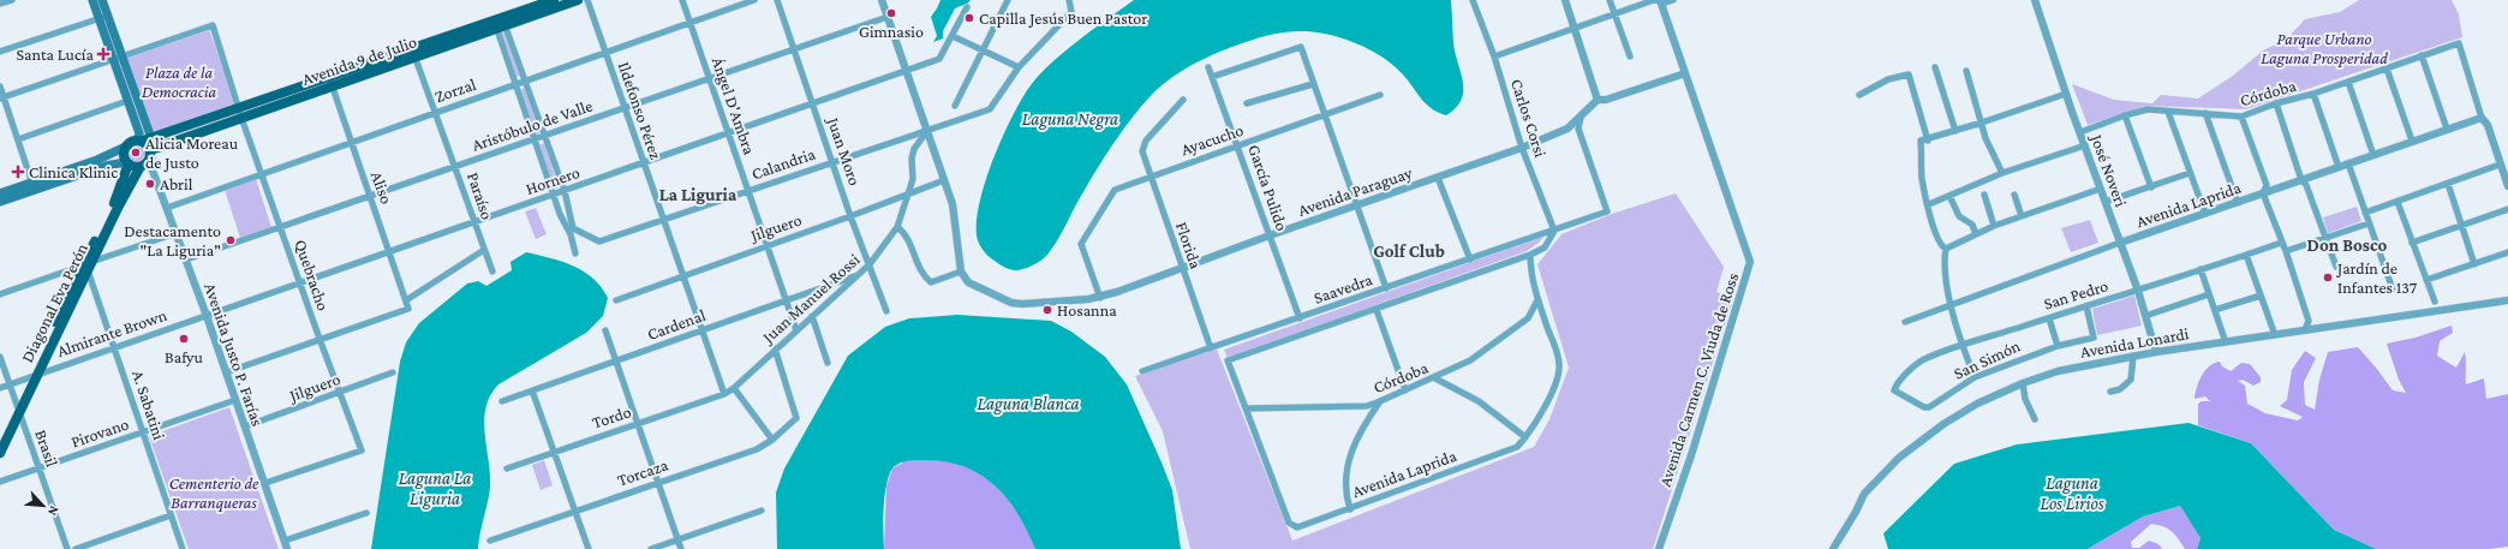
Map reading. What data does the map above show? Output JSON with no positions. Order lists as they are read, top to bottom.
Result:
{
  "streets": {
    "main road": ["Avenida 9 de Julio", "Diagonal Eva Perón"],
    "street": [
      "Zorzal",
      "Córdoba",
      "Ángel D'Ambra",
      "Ildefonso Pérez",
      "Carlos Corsi",
      "Aristóbulo de Valle",
      "Ayacucho",
      "Juan Moro",
      "Calandria",
      "José Noveri",
      "Hornero",
      "Aliso",
      "García Pulido",
      "Avenida Paraguay",
      "Paraíso",
      "Avenida Laprida",
      "Jilguero",
      "Florida",
      "Quebracho",
      "Saavedra",
      "San Pedro",
      "Juan Manuel Rossi",
      "Cardenal",
      "Almirante Brown",
      "Avenida Lonardi",
      "Avenida Justo P. Farías",
      "San Simón",
      "Avenida Carmen C. Viuda de Ross",
      "A. Sabatini",
      "Tordo",
      "Pirovano",
      "Brasil",
      "Torcaza"
    ]
  },
  "crossings": [
    ["Avenida 9 de Julio", "Aliso"],
    ["Avenida 9 de Julio", "Paraíso"],
    ["Avenida 9 de Julio", "Quebracho"],
    ["Avenida 9 de Julio", "Diagonal Eva Perón"],
    ["Zorzal", "Ángel D'Ambra"],
    ["Zorzal", "Ildefonso Pérez"],
    ["Zorzal", "Aliso"],
    ["Zorzal", "Paraíso"],
    ["Zorzal", "Quebracho"],
    ["Zorzal", "Avenida Justo P. Farías"],
    ["Córdoba", "José Noveri"],
    ["Córdoba", "Avenida Laprida"],
    ["Córdoba", "Saavedra"],
    ["Ángel D'Ambra", "Aristóbulo de Valle"],
    ["Ángel D'Ambra", "Calandria"],
    ["Ángel D'Ambra", "Hornero"],
    ["Ángel D'Ambra", "Jilguero"],
    ["Ángel D'Ambra", "Juan Manuel Rossi"],
    ["Ángel D'Ambra", "Cardenal"],
    ["Ildefonso Pérez", "Aristóbulo de Valle"],
    ["Ildefonso Pérez", "Calandria"],
    ["Ildefonso Pérez", "Hornero"],
    ["Ildefonso Pérez", "Jilguero"],
    ["Ildefonso Pérez", "Juan Manuel Rossi"],
    ["Ildefonso Pérez", "Cardenal"],
    ["Ildefonso Pérez", "Tordo"],
    ["Carlos Corsi", "Avenida Paraguay"],
    ["Carlos Corsi", "Saavedra"],
    ["Aristóbulo de Valle", "Juan Moro"],
    ["Aristóbulo de Valle", "Aliso"],
    ["Aristóbulo de Valle", "Paraíso"],
    ["Aristóbulo de Valle", "Quebracho"],
    ["Aristóbulo de Valle", "Avenida Justo P. Farías"],
    ["Ayacucho", "García Pulido"],
    ["Ayacucho", "Avenida Paraguay"],
    ["Ayacucho", "Florida"],
    ["Juan Moro", "Calandria"],
    ["Juan Moro", "Hornero"],
    ["Juan Moro", "Jilguero"],
    ["Juan Moro", "Juan Manuel Rossi"],
    ["Calandria", "Juan Manuel Rossi"],
    ["José Noveri", "Avenida Laprida"],
    ["José Noveri", "San Pedro"],
    ["José Noveri", "Avenida Lonardi"],
    ["Hornero", "Aliso"],
    ["Hornero", "Paraíso"],
    ["Hornero", "Quebracho"],
    ["Hornero", "Almirante Brown"],
    ["Hornero", "Avenida Justo P. Farías"],
    ["Aliso", "Quebracho"],
    ["García Pulido", "Avenida Paraguay"],
    ["García Pulido", "Saavedra"],
    ["Avenida Paraguay", "Florida"],
    ["Avenida Paraguay", "Saavedra"],
    ["Avenida Laprida", "Saavedra"],
    ["Jilguero", "Quebracho"],
    ["Jilguero", "Juan Manuel Rossi"],
    ["Jilguero", "Avenida Justo P. Farías"],
    ["Florida", "Saavedra"],
    ["Quebracho", "Avenida Justo P. Farías"],
    ["San Pedro", "San Simón"],
    ["Juan Manuel Rossi", "Cardenal"],
    ["Juan Manuel Rossi", "Tordo"],
    ["Juan Manuel Rossi", "Torcaza"],
    ["Diagonal Eva Perón", "Almirante Brown"],
    ["Diagonal Eva Perón", "Avenida Justo P. Farías"],
    ["Diagonal Eva Perón", "A. Sabatini"],
    ["Diagonal Eva Perón", "Brasil"],
    ["Almirante Brown", "Avenida Justo P. Farías"],
    ["Almirante Brown", "A. Sabatini"],
    ["Almirante Brown", "Brasil"],
    ["Avenida Justo P. Farías", "Pirovano"],
    ["A. Sabatini", "Pirovano"],
    ["Pirovano", "Brasil"]
  ],
  "districts": ["La Liguria", "Don Bosco", "Golf Club"],
  "water": [
    "Laguna Negra",
    "Laguna Blanca",
    "Laguna La Liguria",
    "Laguna Los Lirios"
  ],
  "parks": ["Parque Urbano Laguna Prosperidad", "Plaza de la Democracia", "Cementerio de Barranqueras"],
  "places": {
    "other": [
      "Gimnasio",
      "Capilla Jesús Buen Pastor",
      "Alicia Moreau de Justo",
      "Abril",
      "Destacamento \"La Liguria\"",
      "Jardín de Infantes 137",
      "Hosanna",
      "Bafyu"
    ],
    "health": ["Santa Lucía", "Clinica Klinic"]
  },
  "north": "bottom right"
}
